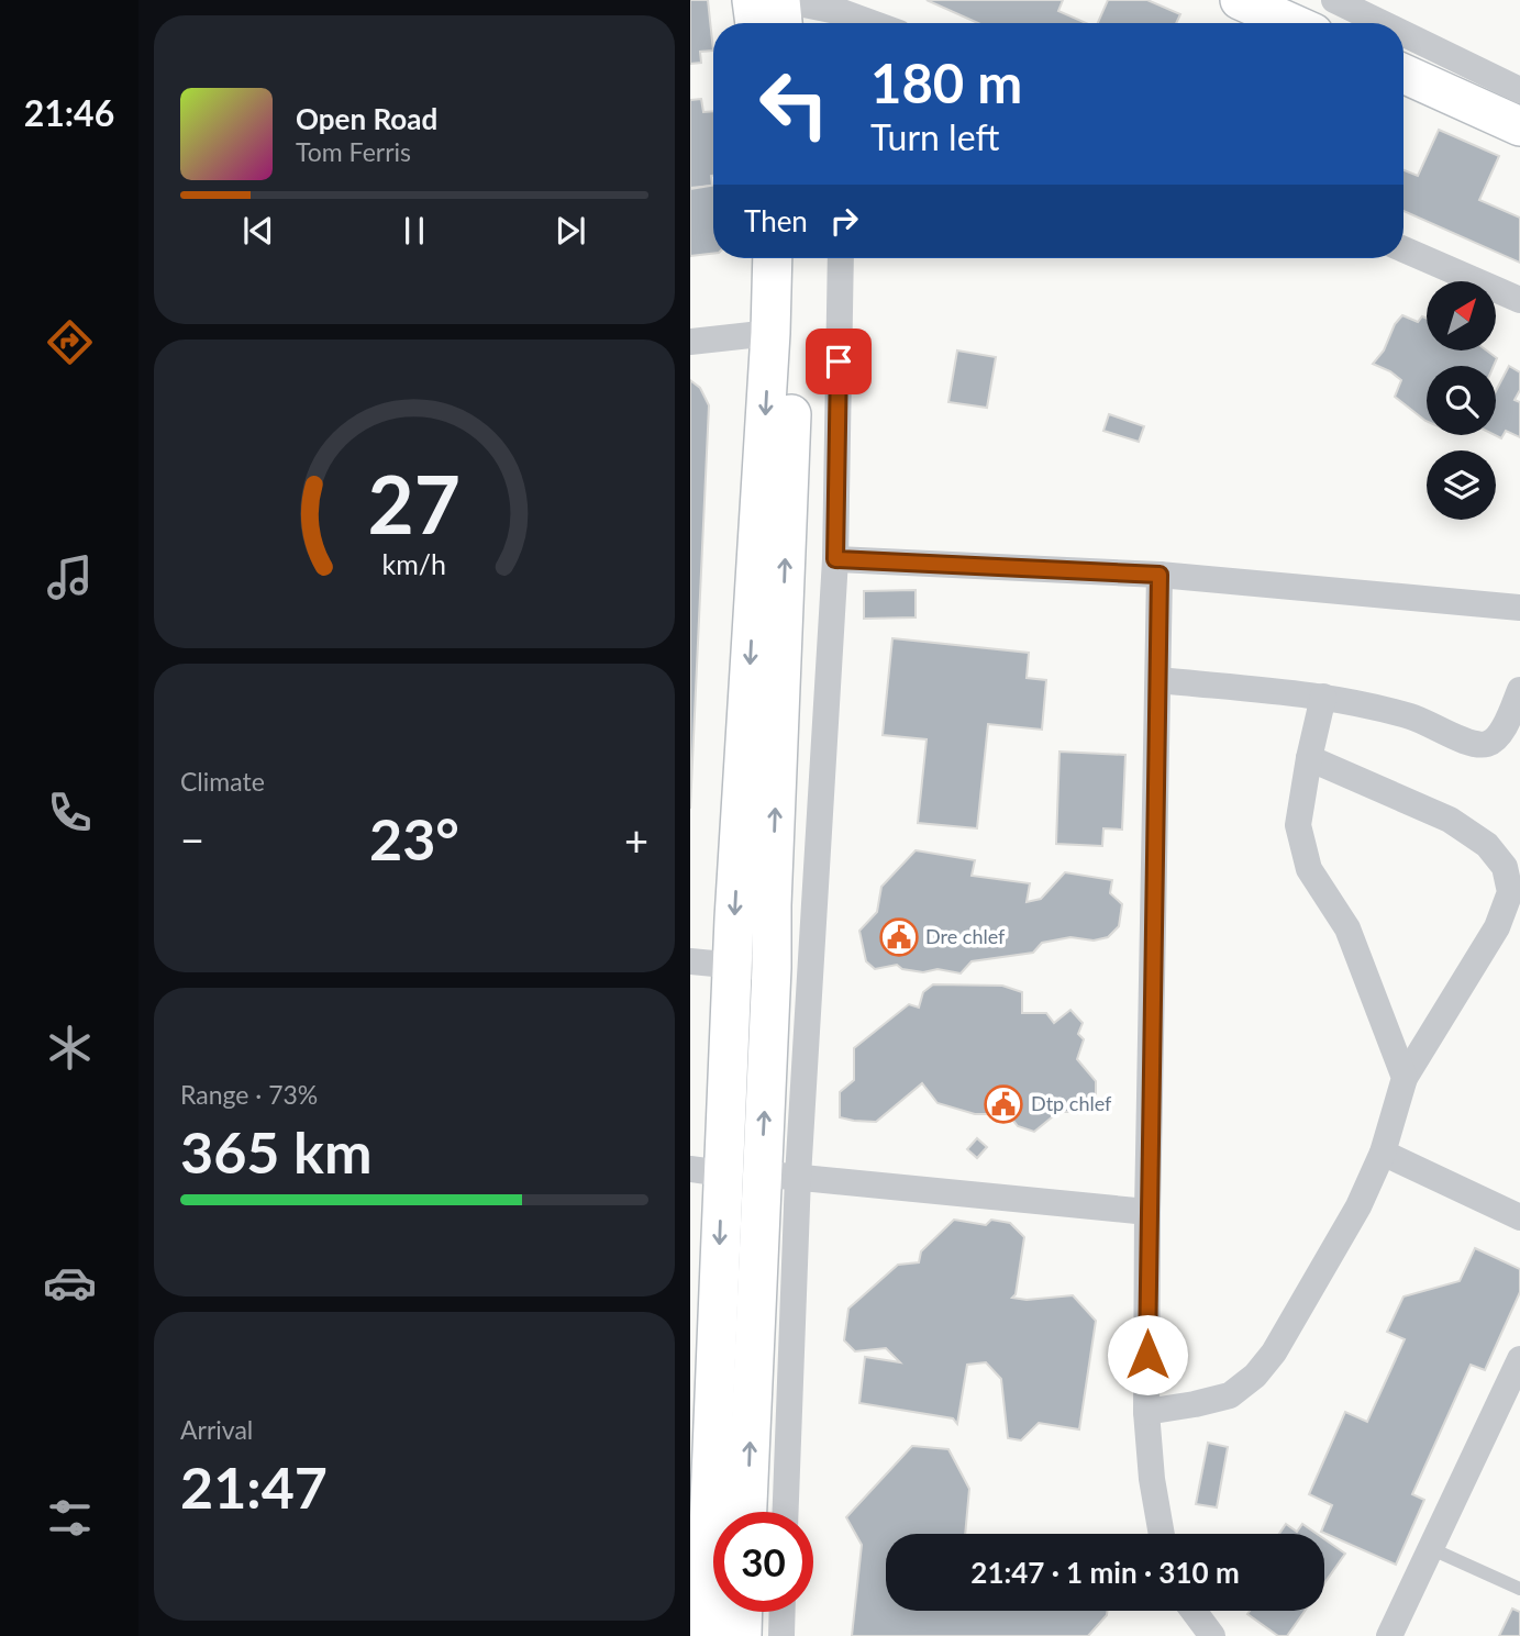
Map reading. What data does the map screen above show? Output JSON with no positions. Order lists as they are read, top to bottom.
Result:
{
  "places": {
    "public building": ["Dre chlef", "Dtp chlef"]
  },
  "north": "top right",
  "page": {
    "tabs": "21:46",
    "turn": ["180 m", "Turn left"],
    "song": ["Open Road", "Tom Ferris"],
    "then": "Then",
    "tile": [
      "Climate",
      ["Range · 73%", "365 km"],
      ["Arrival", "21:47"]
    ],
    "heat": ["−", "23°", "+"],
    "limit": "30",
    "trip": "21:47 · 1 min · 310 m",
    "gauge": ["27", "km/h"]
  }
}
